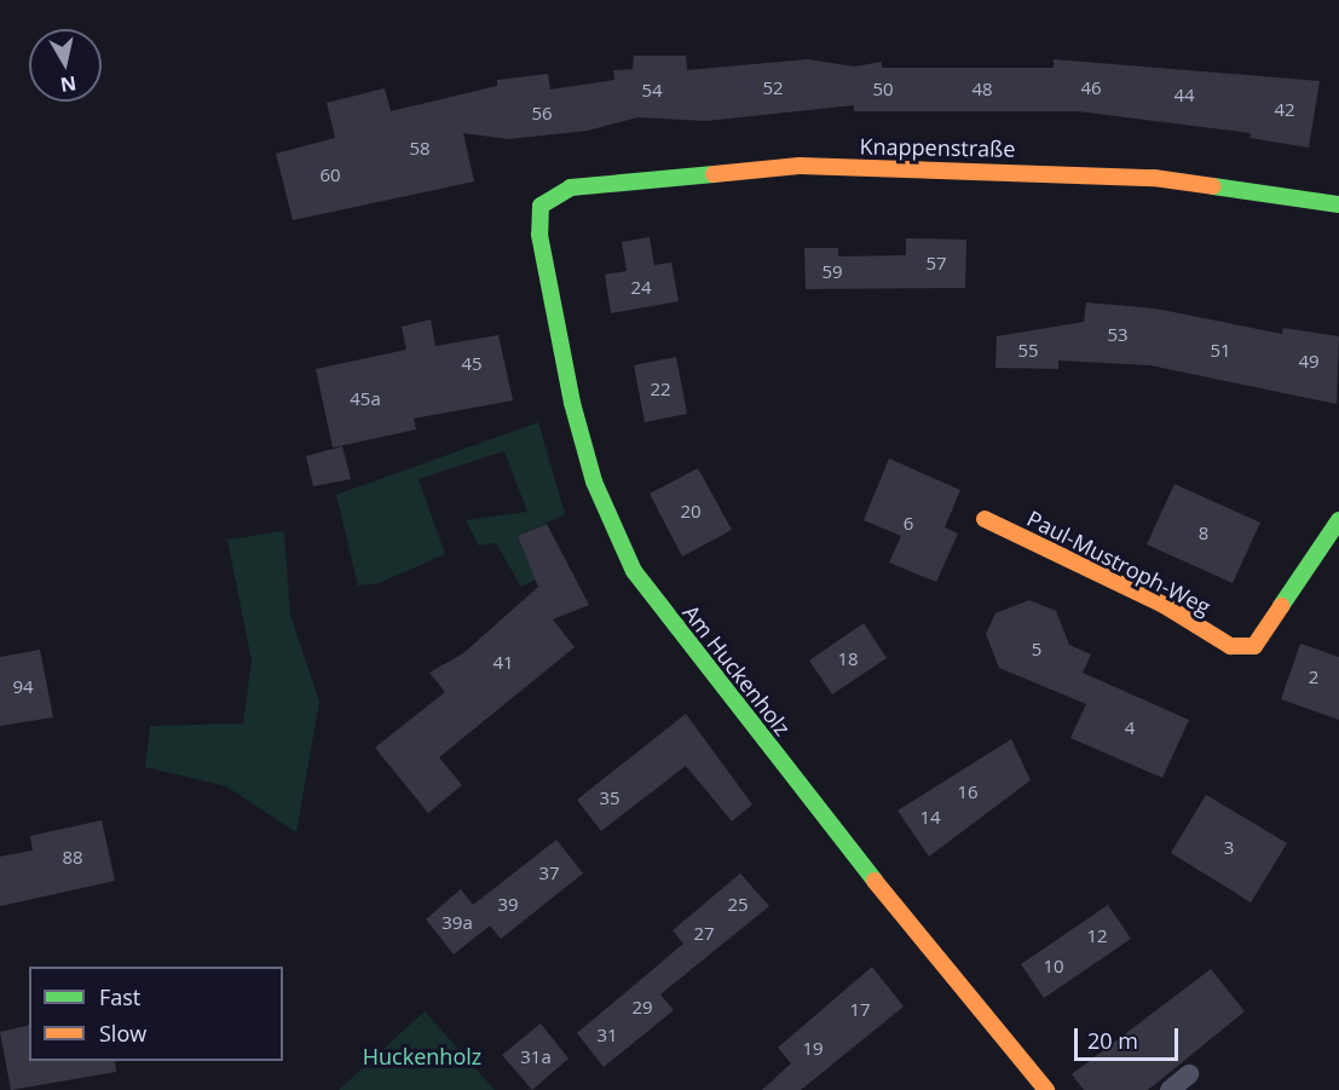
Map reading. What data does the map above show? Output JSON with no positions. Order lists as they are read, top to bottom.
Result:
{
  "streets": {
    "street": ["Knappenstraße", "Paul-Mustroph-Weg", "Am Huckenholz"]
  },
  "crossings": [
    ["Knappenstraße", "Am Huckenholz"]
  ],
  "parks": ["Huckenholz"],
  "house_numbers": [
    "52",
    "46",
    "50",
    "48",
    "54",
    "44",
    "42",
    "56",
    "58",
    "60",
    "57",
    "59",
    "24",
    "53",
    "55",
    "51",
    "49",
    "45",
    "22",
    "45a",
    "20",
    "6",
    "8",
    "5",
    "18",
    "41",
    "2",
    "94",
    "4",
    "16",
    "35",
    "14",
    "3",
    "88",
    "37",
    "39",
    "25",
    "39a",
    "27",
    "12",
    "10",
    "29",
    "17",
    "31",
    "19",
    "31a"
  ],
  "legend": ["Fast", "Slow"],
  "scale_bar": "20 m",
  "north": "bottom"
}
